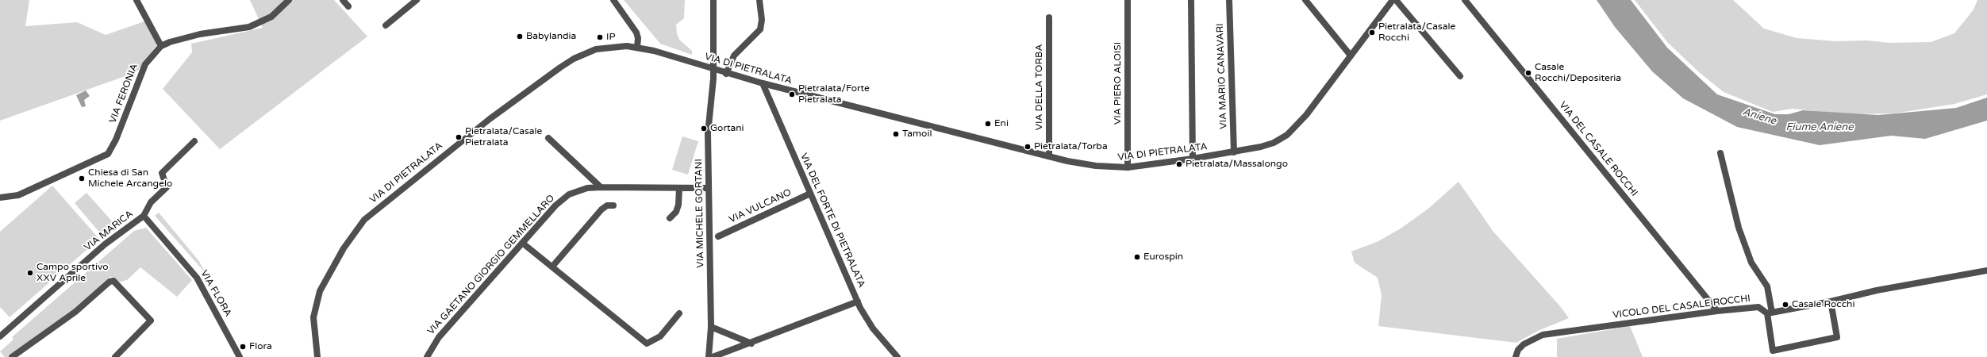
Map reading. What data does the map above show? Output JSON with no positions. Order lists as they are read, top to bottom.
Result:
{
  "streets": {
    "street": [
      "VIA DI PIETRALATA",
      "VIA MARIO CANAVARI",
      "VIA PIERO ALOISI",
      "VIA DELLA TORBA",
      "VIA FERONIA",
      "VIA DEL CASALE ROCCHI",
      "VIA VULCANO",
      "VIA MICHELE GORTANI",
      "VIA DEL FORTE DI PIETRALATA",
      "VIA MARICA",
      "VIA GAETANO GIORGIO GEMMELLARO",
      "VIA FLORA",
      "VICOLO DEL CASALE ROCCHI"
    ]
  },
  "crossings": [
    ["VIA DI PIETRALATA", "VIA MARIO CANAVARI"],
    ["VIA DI PIETRALATA", "VIA PIERO ALOISI"],
    ["VIA DI PIETRALATA", "VIA DELLA TORBA"],
    ["VIA DI PIETRALATA", "VIA MICHELE GORTANI"],
    ["VIA DI PIETRALATA", "VIA DEL FORTE DI PIETRALATA"],
    ["VIA DEL CASALE ROCCHI", "VICOLO DEL CASALE ROCCHI"],
    ["VIA VULCANO", "VIA DEL FORTE DI PIETRALATA"],
    ["VIA MICHELE GORTANI", "VIA GAETANO GIORGIO GEMMELLARO"],
    ["VIA MARICA", "VIA FLORA"]
  ],
  "water": ["Aniene", "Fiume Aniene"],
  "places": [
    "Pietralata/Casale Rocchi",
    "Babylandia",
    "IP",
    "Casale Rocchi/Depositeria",
    "Pietralata/Forte Pietralata",
    "Eni",
    "Gortani",
    "Tamoil",
    "Pietralata/Casale Pietralata",
    "Pietralata/Torba",
    "Pietralata/Massalongo",
    "Chiesa di San Michele Arcangelo",
    "Eurospin",
    "Campo sportivo XXV Aprile",
    "Casale Rocchi",
    "Flora"
  ]
}
